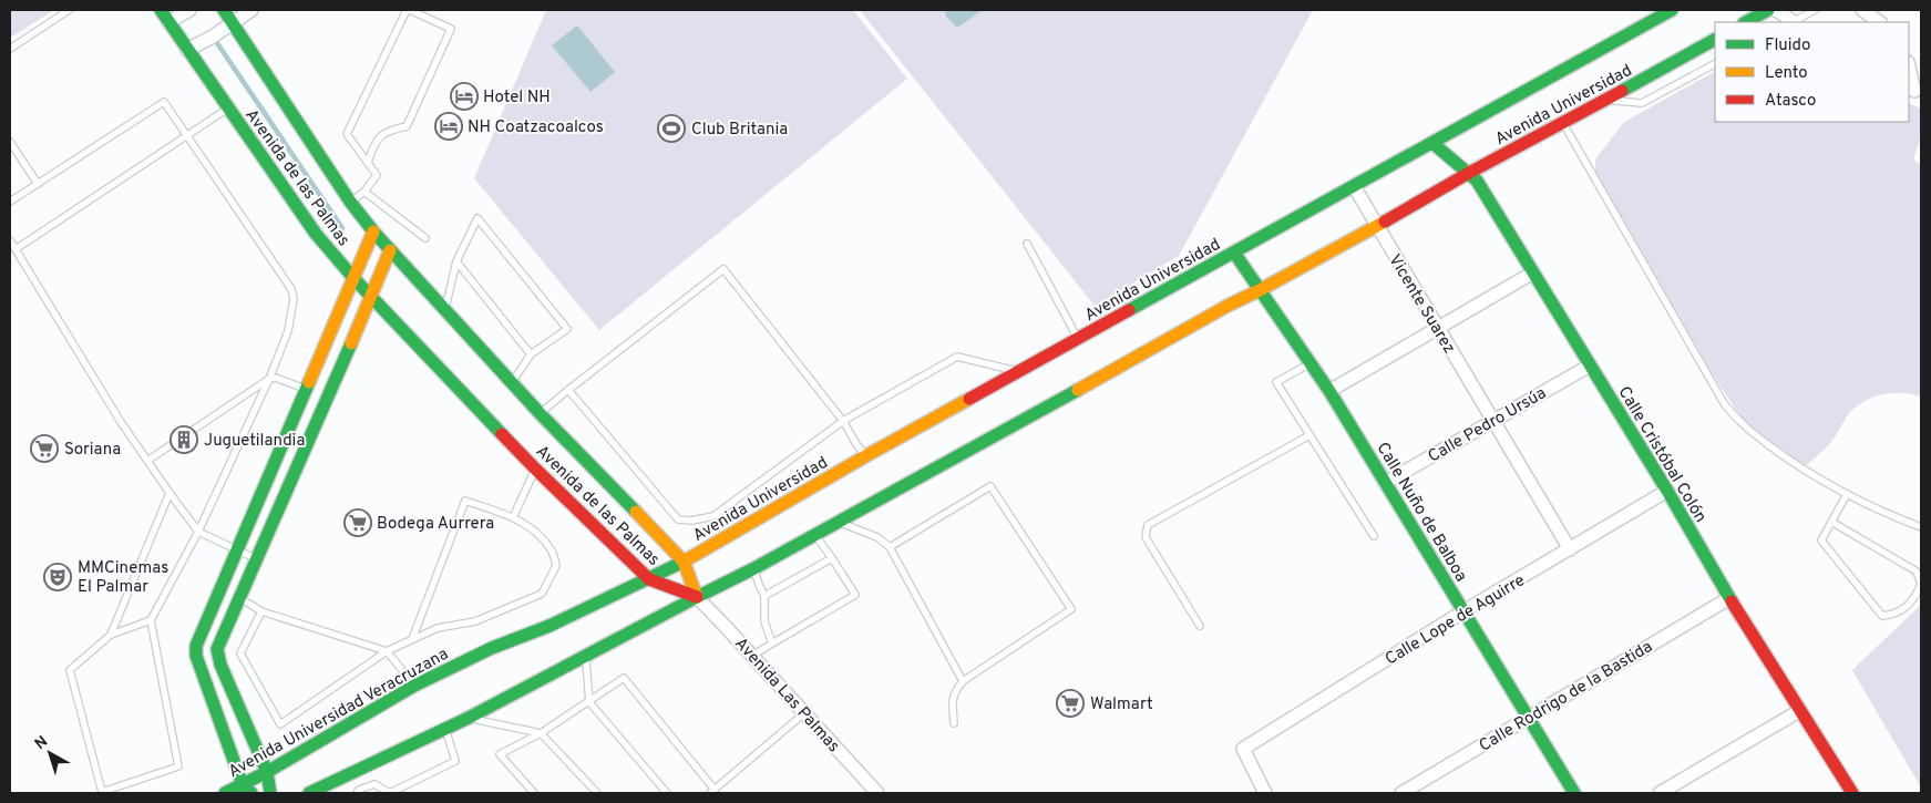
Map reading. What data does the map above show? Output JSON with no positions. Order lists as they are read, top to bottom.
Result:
{
  "streets": {
    "main road": [
      "Avenida Universidad",
      "Avenida de las Palmas",
      "Calle Cristóbal Colón",
      "Calle Nuño de Balboa",
      "Avenida Universidad Veracruzana"
    ],
    "street": [
      "Vicente Suarez",
      "Calle Pedro Ursúa",
      "Calle Lope de Aguirre",
      "Avenida Las Palmas",
      "Calle Rodrigo de la Bastida"
    ]
  },
  "crossings": [
    ["Avenida Universidad", "Avenida de las Palmas"],
    ["Avenida Universidad", "Vicente Suarez"],
    ["Avenida Universidad", "Calle Cristóbal Colón"],
    ["Avenida Universidad", "Calle Nuño de Balboa"],
    ["Avenida Universidad", "Avenida Las Palmas"],
    ["Avenida Universidad", "Avenida Universidad Veracruzana"],
    ["Avenida de las Palmas", "Avenida Las Palmas"],
    ["Avenida de las Palmas", "Avenida Universidad Veracruzana"],
    ["Vicente Suarez", "Calle Pedro Ursúa"],
    ["Vicente Suarez", "Calle Lope de Aguirre"],
    ["Calle Pedro Ursúa", "Calle Cristóbal Colón"],
    ["Calle Pedro Ursúa", "Calle Nuño de Balboa"],
    ["Calle Cristóbal Colón", "Calle Lope de Aguirre"],
    ["Calle Cristóbal Colón", "Calle Rodrigo de la Bastida"],
    ["Calle Nuño de Balboa", "Calle Lope de Aguirre"],
    ["Calle Nuño de Balboa", "Calle Rodrigo de la Bastida"]
  ],
  "places": {
    "hotel": ["Hotel NH", "NH Coatzacoalcos"],
    "sports": ["Club Britania"],
    "building": ["Juguetilandia"],
    "supermarket": ["Soriana", "Bodega Aurrera", "Walmart"],
    "theatre": ["MMCinemas El Palmar"]
  },
  "legend": ["Fluido", "Lento", "Atasco"],
  "north": "top left"
}
